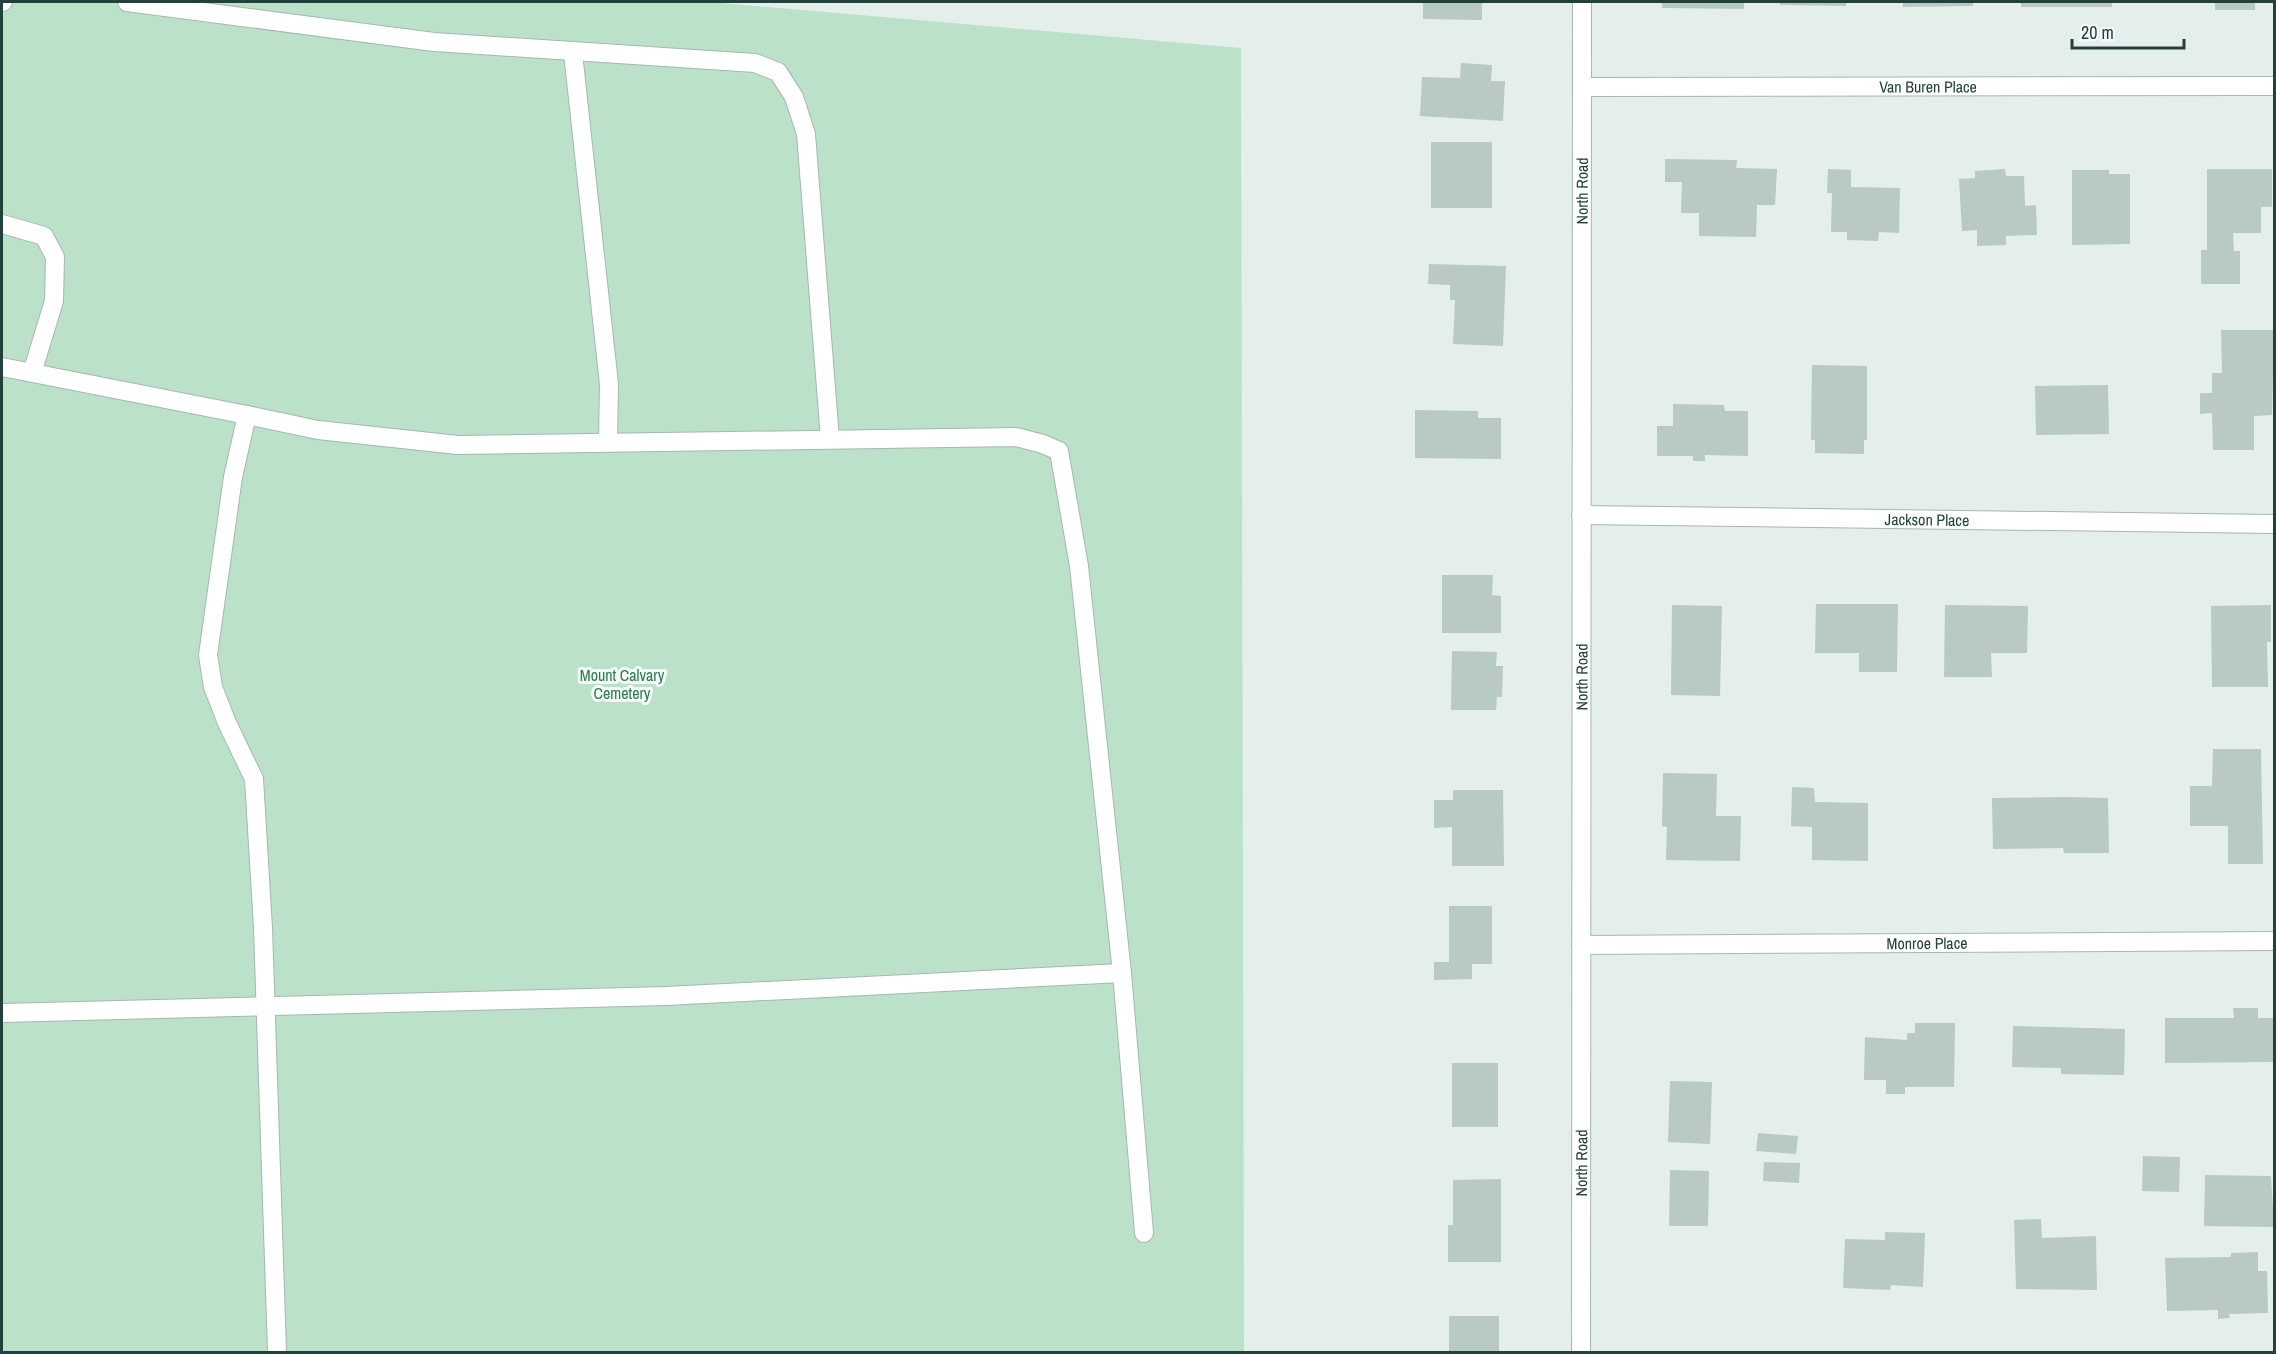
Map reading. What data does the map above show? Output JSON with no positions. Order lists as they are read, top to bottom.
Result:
{
  "streets": {
    "street": [
      "Van Buren Place",
      "North Road",
      "Jackson Place",
      "Monroe Place"
    ]
  },
  "crossings": [
    ["Van Buren Place", "North Road"],
    ["North Road", "Jackson Place"],
    ["North Road", "Monroe Place"]
  ],
  "parks": ["Mount Calvary Cemetery"],
  "scale_bar": "20 m"
}
